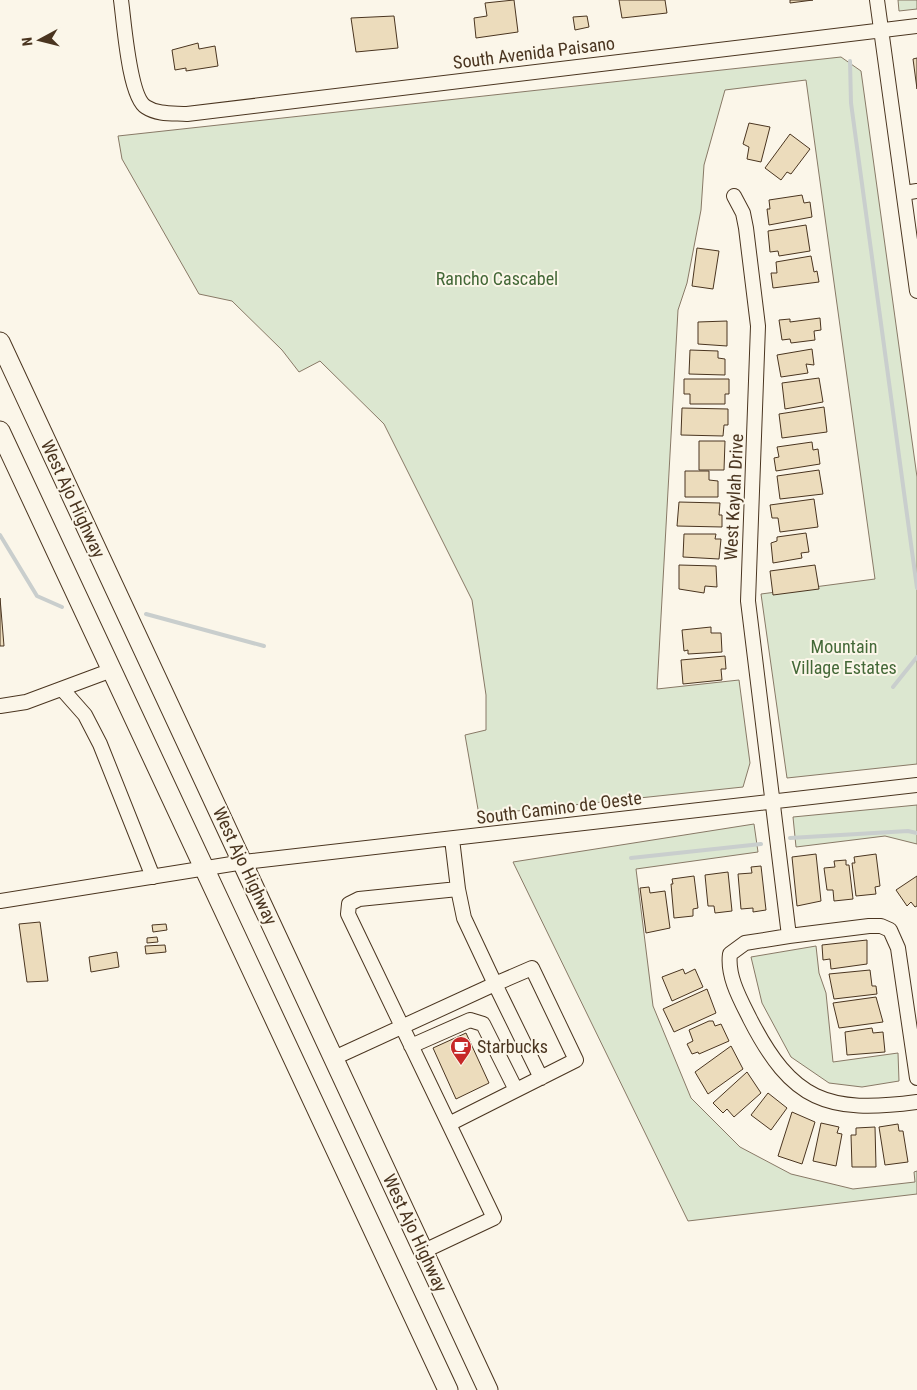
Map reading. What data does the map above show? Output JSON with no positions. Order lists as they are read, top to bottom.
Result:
{
  "streets": {
    "main road": ["West Ajo Highway"],
    "street": ["South Avenida Paisano", "West Kaylah Drive", "South Camino de Oeste"]
  },
  "crossings": [
    ["West Kaylah Drive", "South Camino de Oeste"],
    ["West Ajo Highway", "South Camino de Oeste"]
  ],
  "parks": ["Rancho Cascabel", "Mountain Village Estates"],
  "places": {
    "cafe": ["Starbucks"]
  },
  "north": "left"
}
